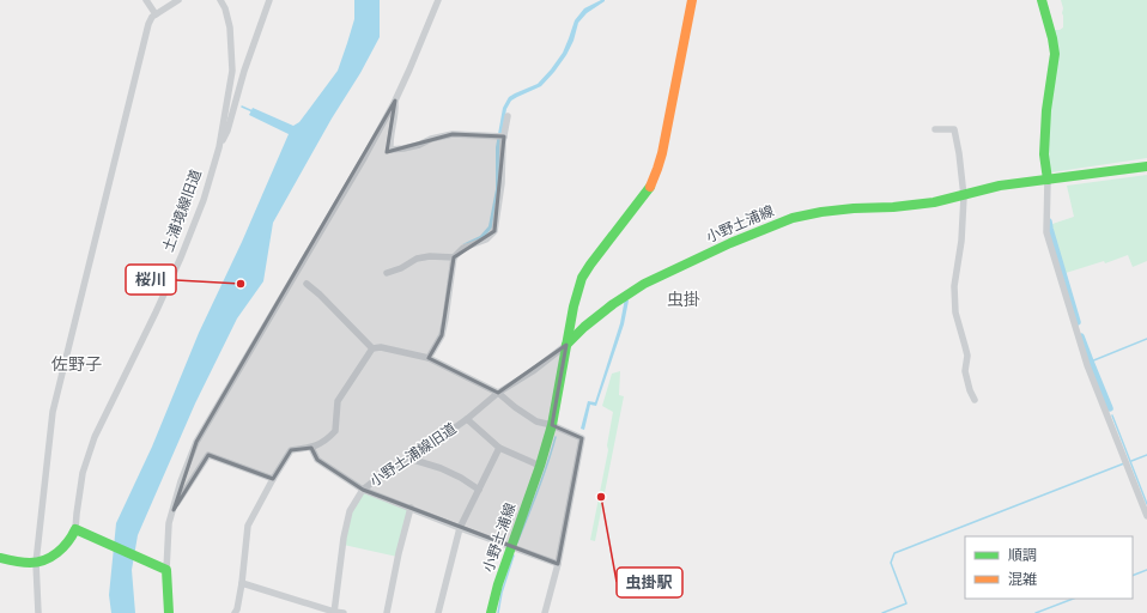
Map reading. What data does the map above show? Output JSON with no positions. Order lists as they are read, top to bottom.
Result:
{
  "streets": {
    "main road": ["小野土浦線"],
    "street": ["土浦境線旧道", "小野土浦線旧道"]
  },
  "crossings": [
    ["小野土浦線", "小野土浦線旧道"]
  ],
  "districts": ["虫掛", "佐野子"],
  "places": ["桜川", "虫掛駅"],
  "legend": ["順調", "混雑"]
}
